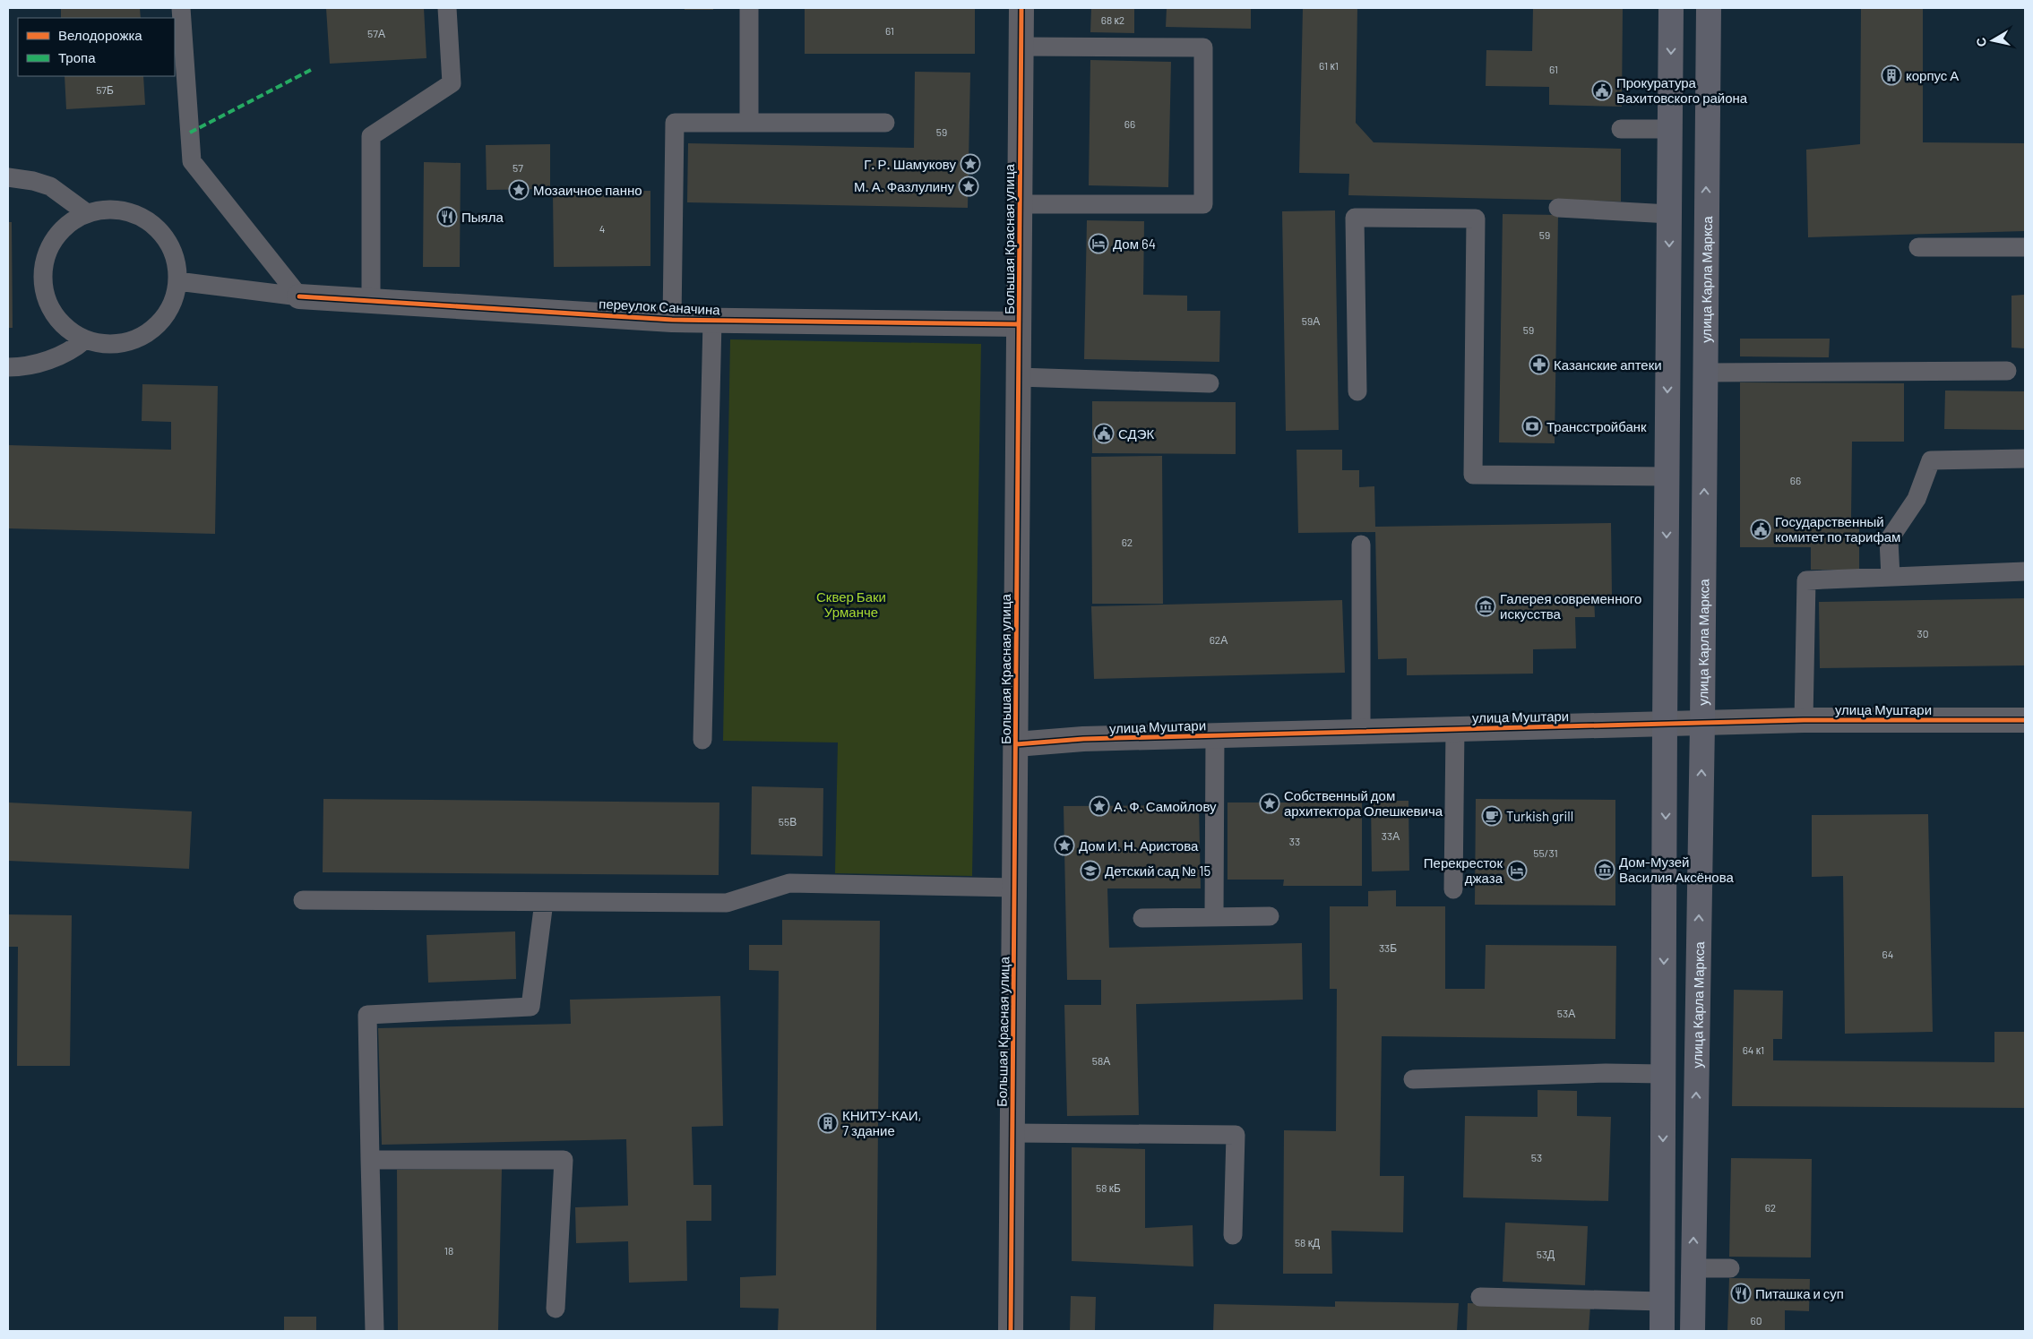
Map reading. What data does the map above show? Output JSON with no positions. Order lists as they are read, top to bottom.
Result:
{
  "streets": {
    "main road": ["улица Карла Маркса"],
    "street": ["Большая Красная улица", "переулок Саначина", "улица Муштари"]
  },
  "crossings": [
    ["Большая Красная улица", "переулок Саначина"],
    ["Большая Красная улица", "улица Муштари"],
    ["улица Карла Маркса", "улица Муштари"]
  ],
  "parks": ["Сквер Баки Урманче"],
  "places": {
    "building": ["корпус А", "КНИТУ-КАИ, 7 здание"],
    "public building": ["Прокуратура Вахитовского района", "СДЭК", "Государственный комитет по тарифам"],
    "place": [
      "Г. Р. Шамукову",
      "М. А. Фазлулину",
      "Мозаичное панно",
      "Собственный дом архитектора Олешкевича",
      "А. Ф. Самойлову",
      "Дом И. Н. Аристова"
    ],
    "restaurant": ["Пыяла", "Питашка и суп"],
    "hotel": ["Дом 64", "Перекресток джаза"],
    "pharmacy": ["Казанские аптеки"],
    "bank": ["Трансстройбанк"],
    "museum": ["Галерея современного искусства", "Дом-Музей Василия Аксёнова"],
    "cafe": ["Turkish grill"],
    "school or university": ["Детский сад № 15"]
  },
  "house_numbers": [
    "68 к2",
    "61",
    "57А",
    "61 к1",
    "61",
    "57Б",
    "66",
    "59",
    "57",
    "4",
    "59",
    "59А",
    "59",
    "66",
    "62",
    "30",
    "62А",
    "55В",
    "33А",
    "33",
    "55/31",
    "33Б",
    "64",
    "53А",
    "64 к1",
    "58А",
    "53",
    "58 кБ",
    "62",
    "58 кД",
    "18",
    "53Д",
    "60"
  ],
  "legend": ["Велодорожка", "Тропа"],
  "north": "left"
}
